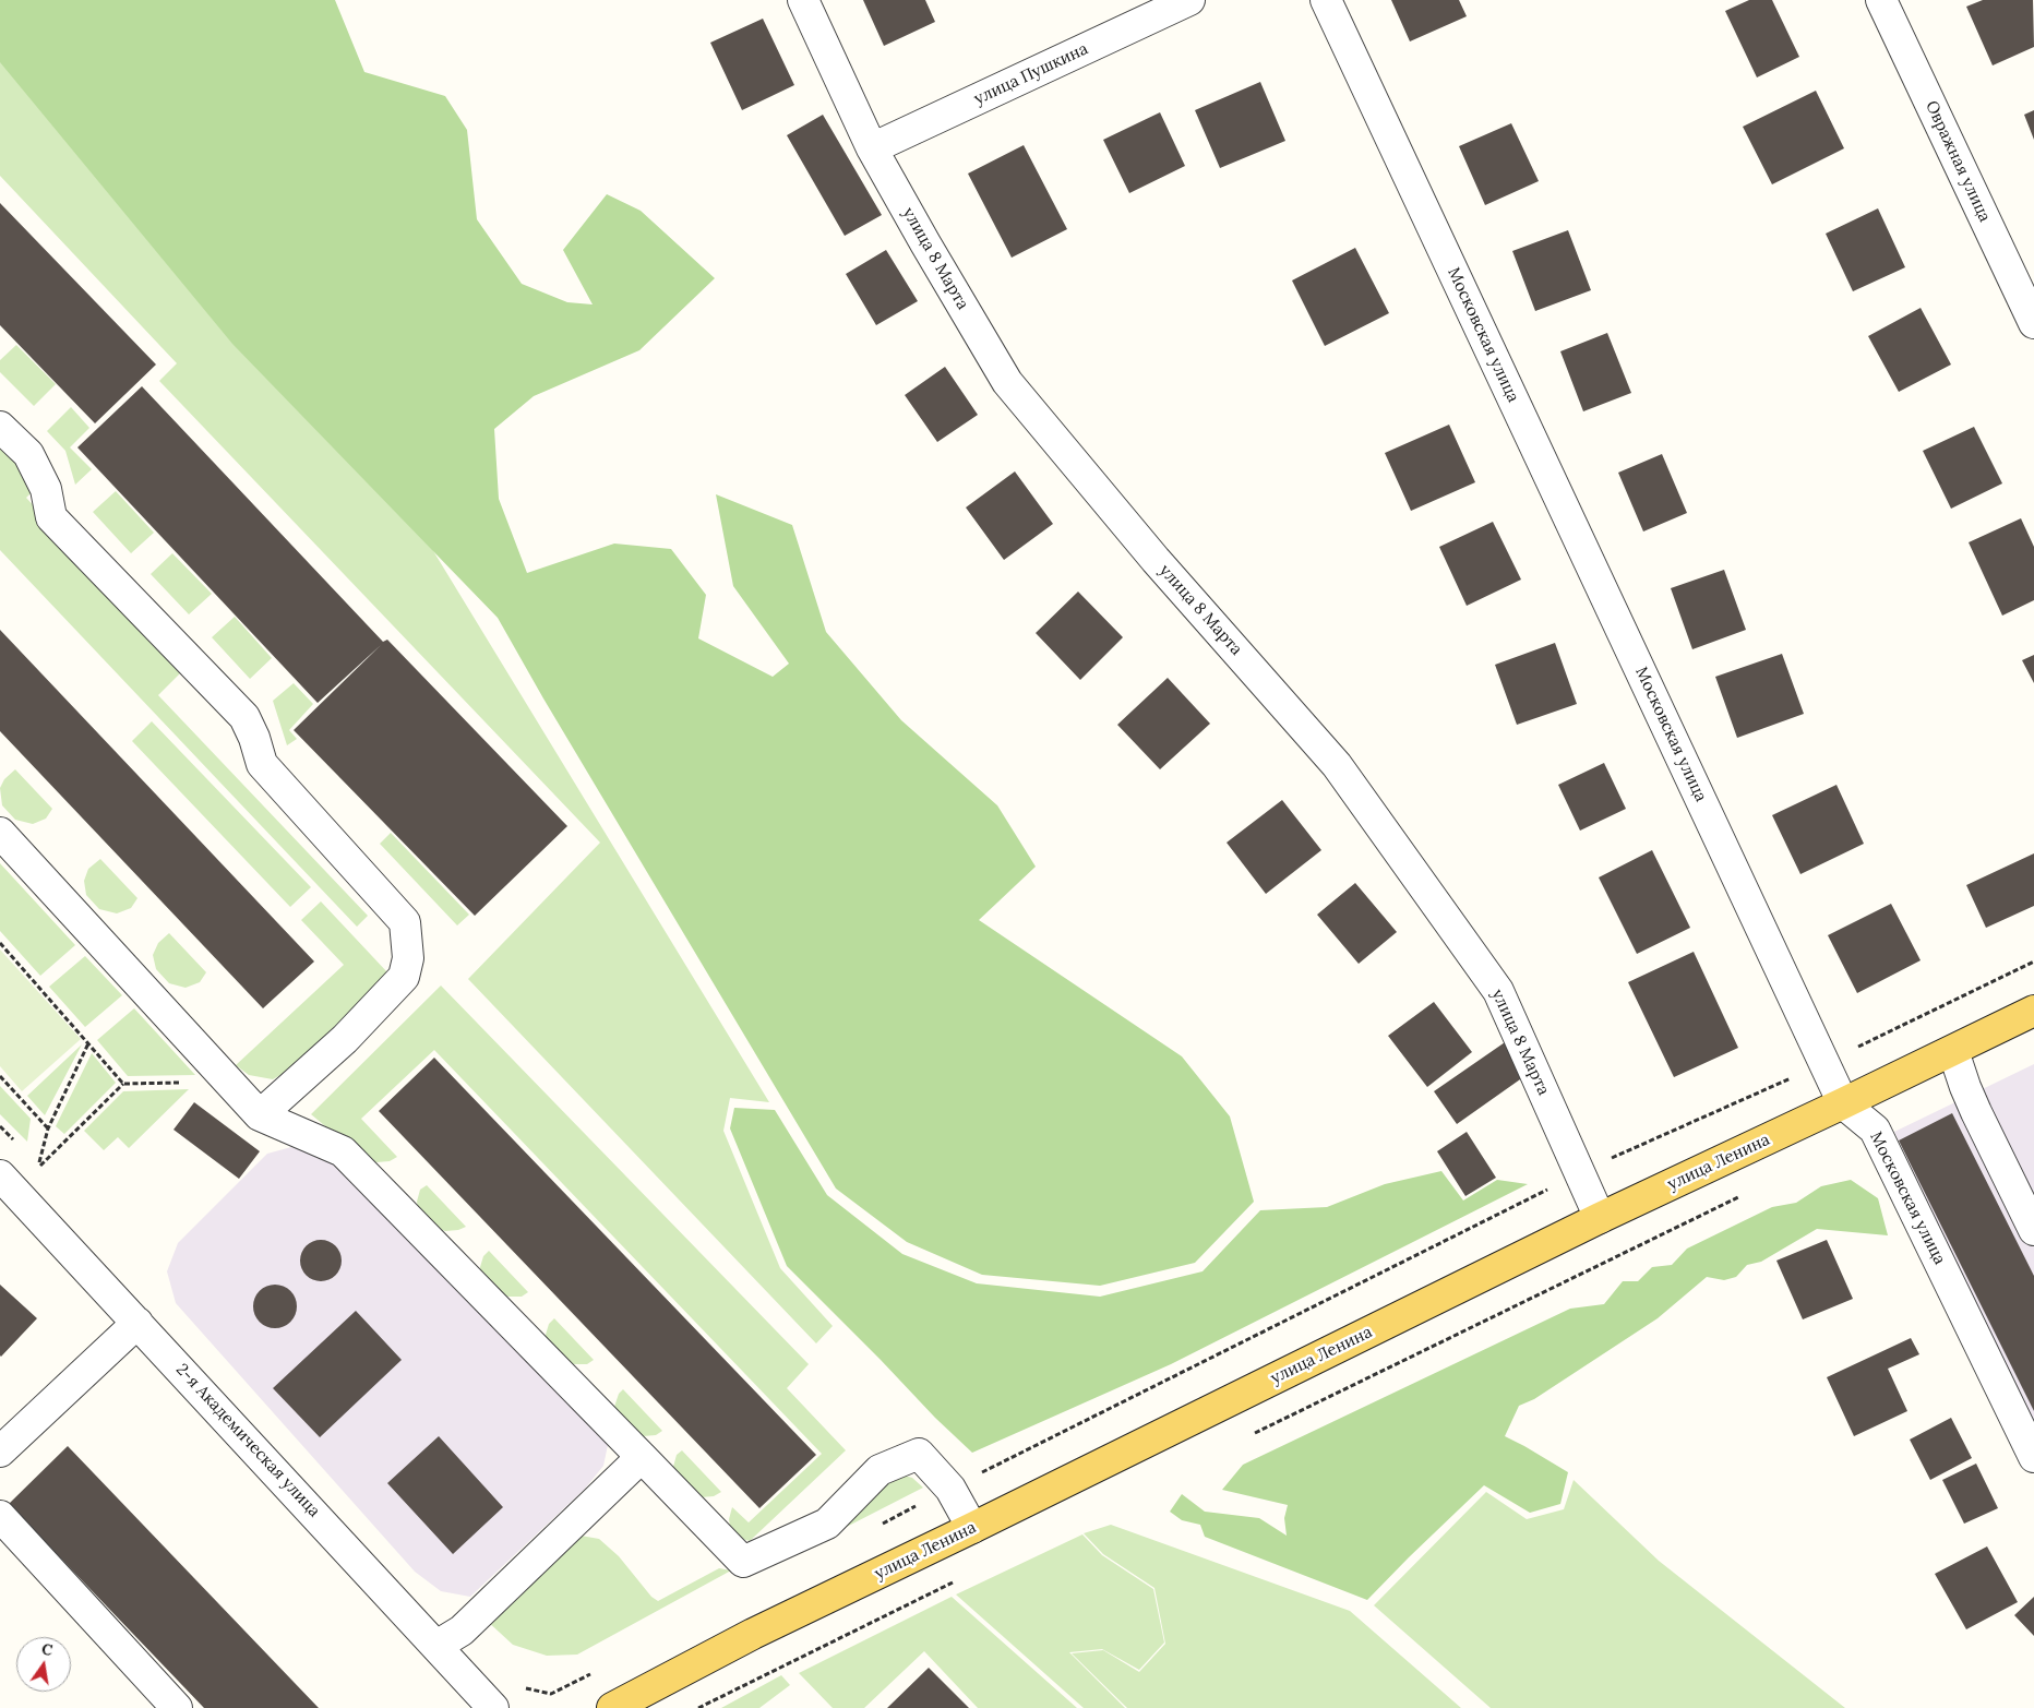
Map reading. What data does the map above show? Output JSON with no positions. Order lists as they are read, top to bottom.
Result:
{
  "streets": {
    "main road": ["улица Ленина"],
    "street": [
      "улица Пушкина",
      "Овражная улица",
      "улица 8 Марта",
      "Московская улица",
      "2-я Академическая улица"
    ]
  },
  "crossings": [
    ["улица Пушкина", "улица 8 Марта"],
    ["улица 8 Марта", "улица Ленина"],
    ["Московская улица", "улица Ленина"]
  ],
  "north": "top"
}
